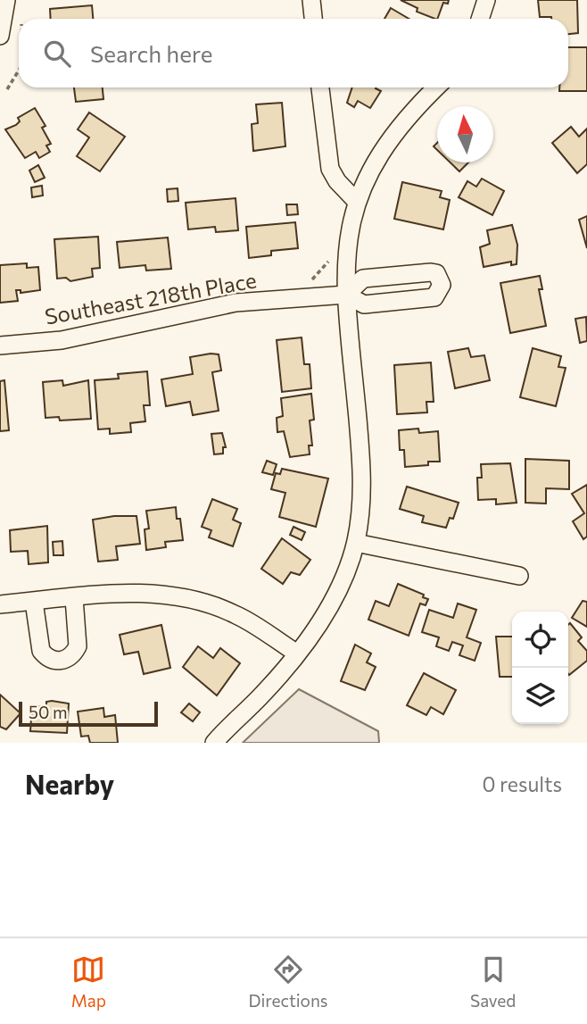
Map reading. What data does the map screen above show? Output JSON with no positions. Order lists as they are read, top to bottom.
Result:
{
  "streets": {
    "street": ["Southeast 218th Place"]
  },
  "scale_bar": "50 m",
  "north": "top",
  "page": {
    "search": "Search here",
    "scale": "50 m",
    "heading": ["Nearby", "0 results"],
    "nav": ["Map", "Directions", "Saved"]
  }
}
